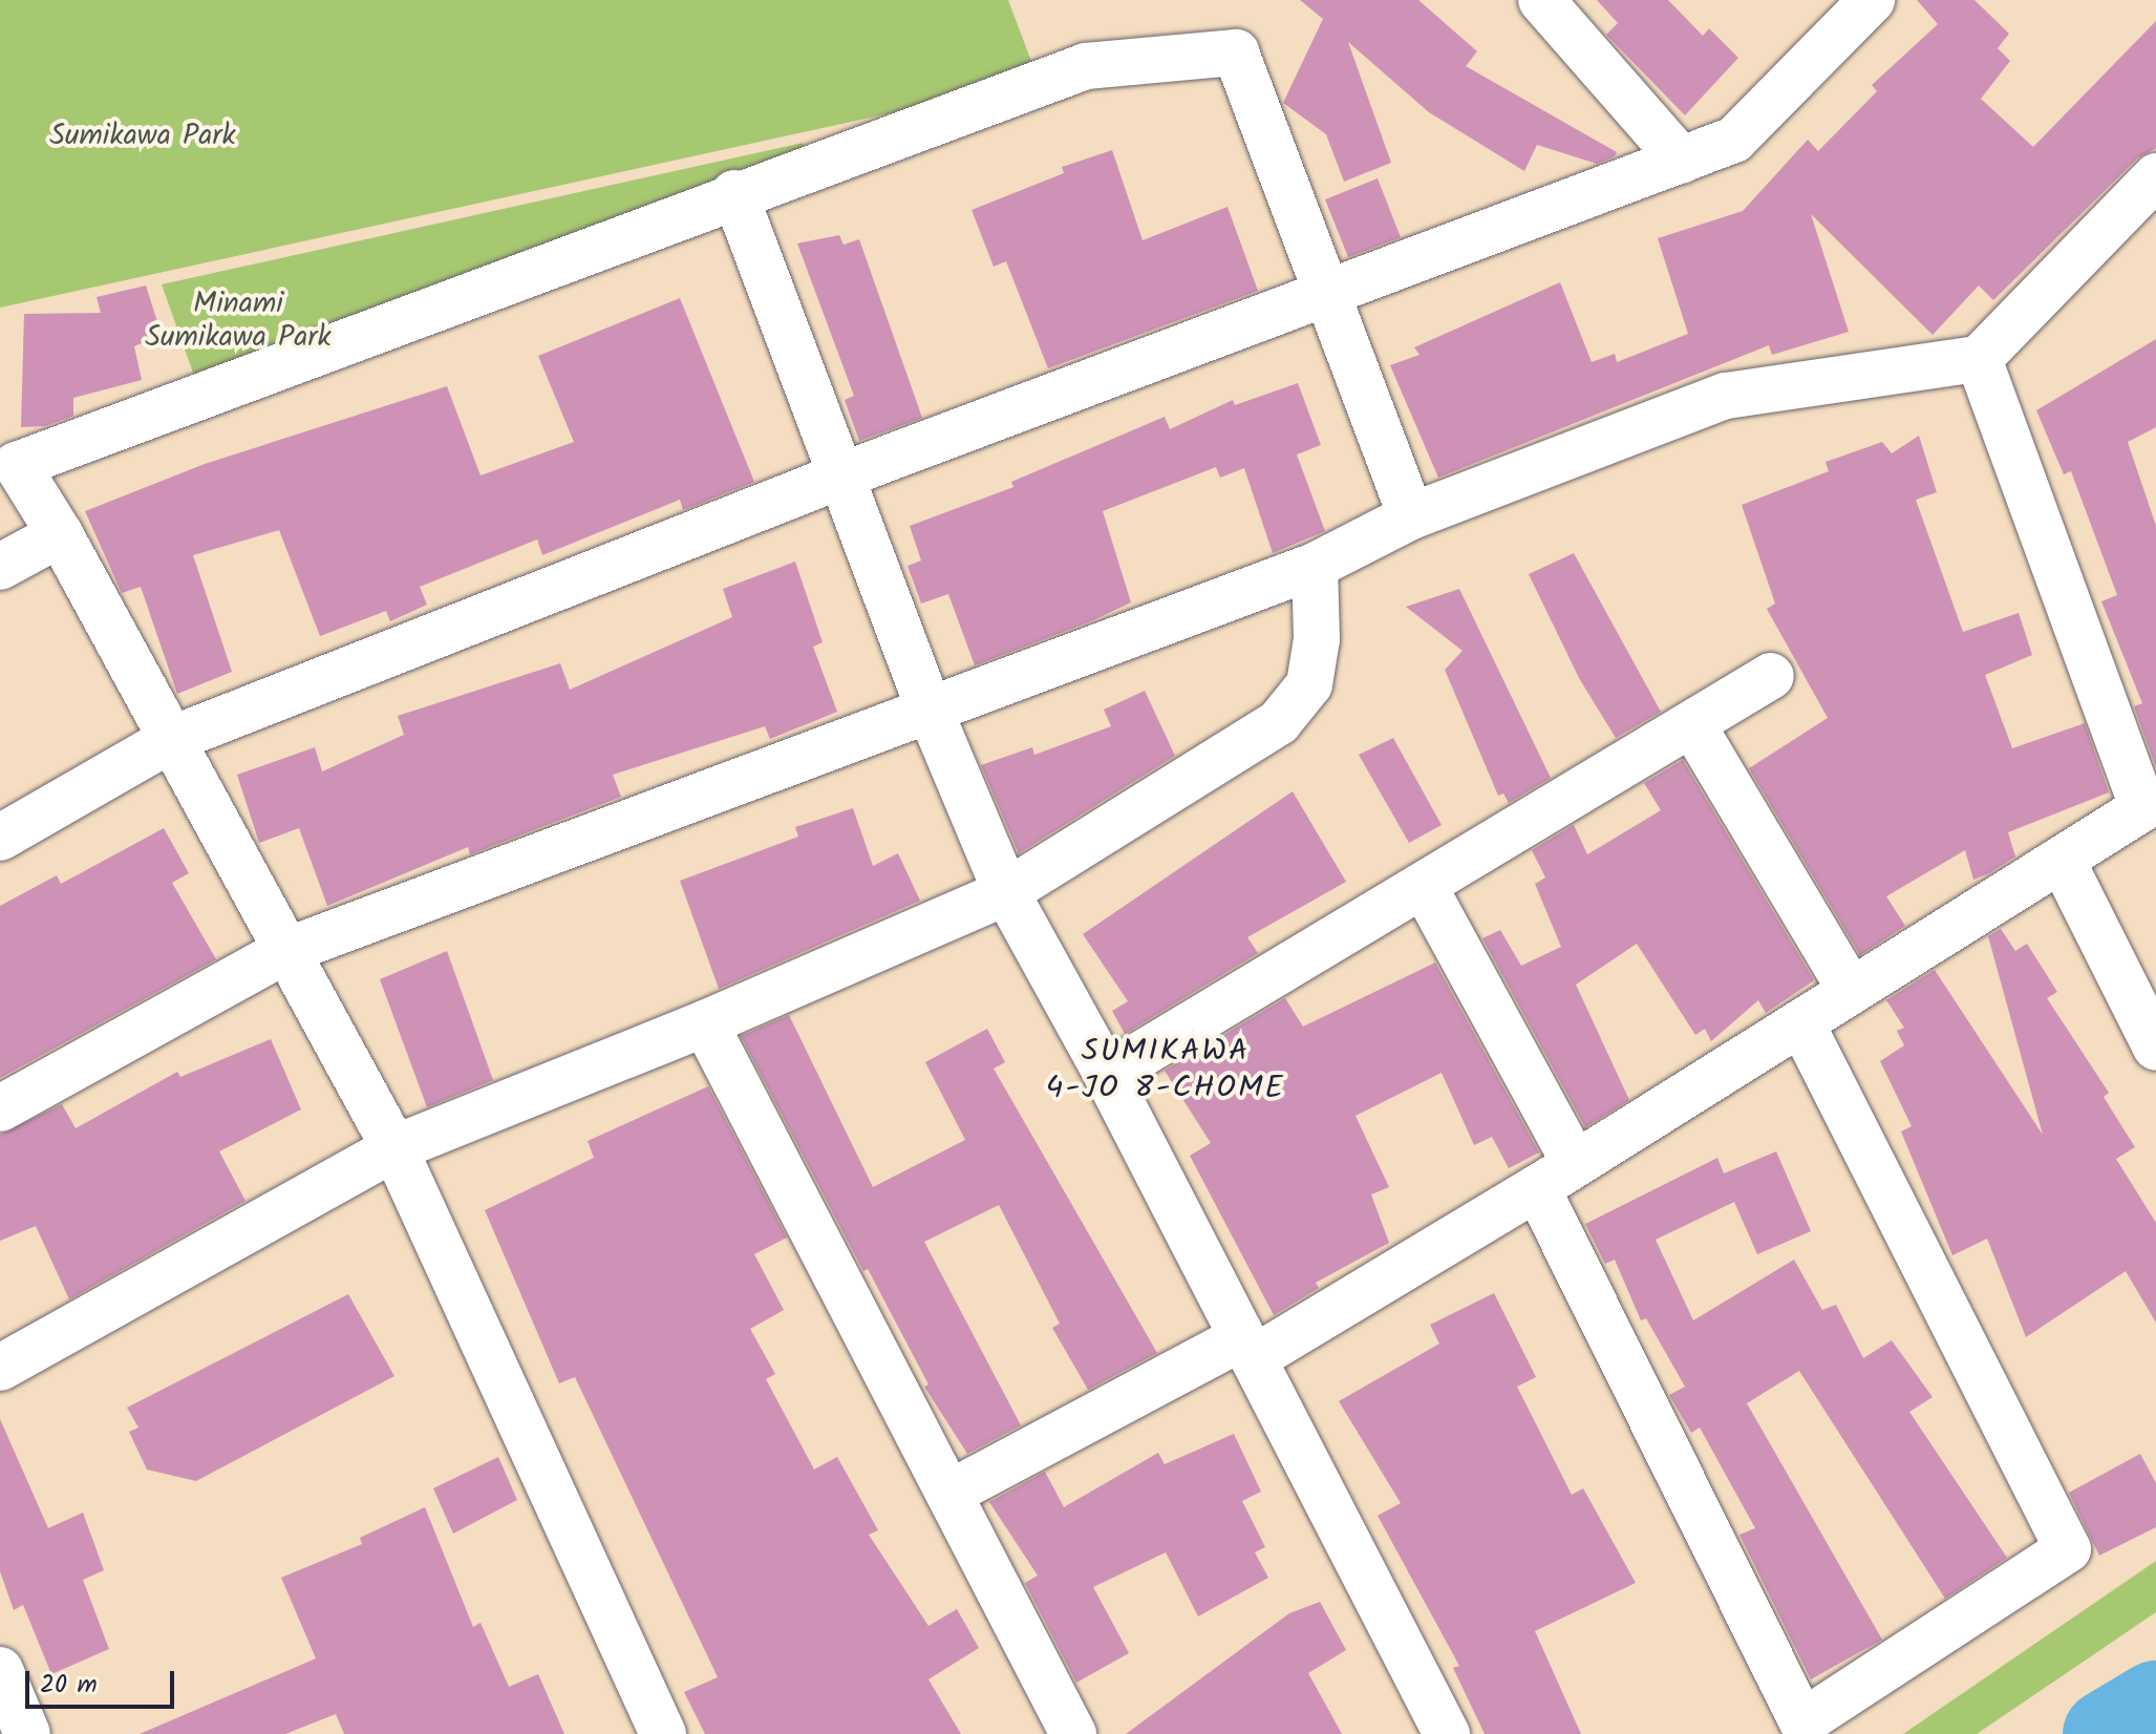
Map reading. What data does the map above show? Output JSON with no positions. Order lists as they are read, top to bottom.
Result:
{
  "districts": ["SUMIKAWA 4-JO 8-CHOME"],
  "parks": ["Sumikawa Park", "Minami Sumikawa Park"],
  "scale_bar": "20 m"
}
